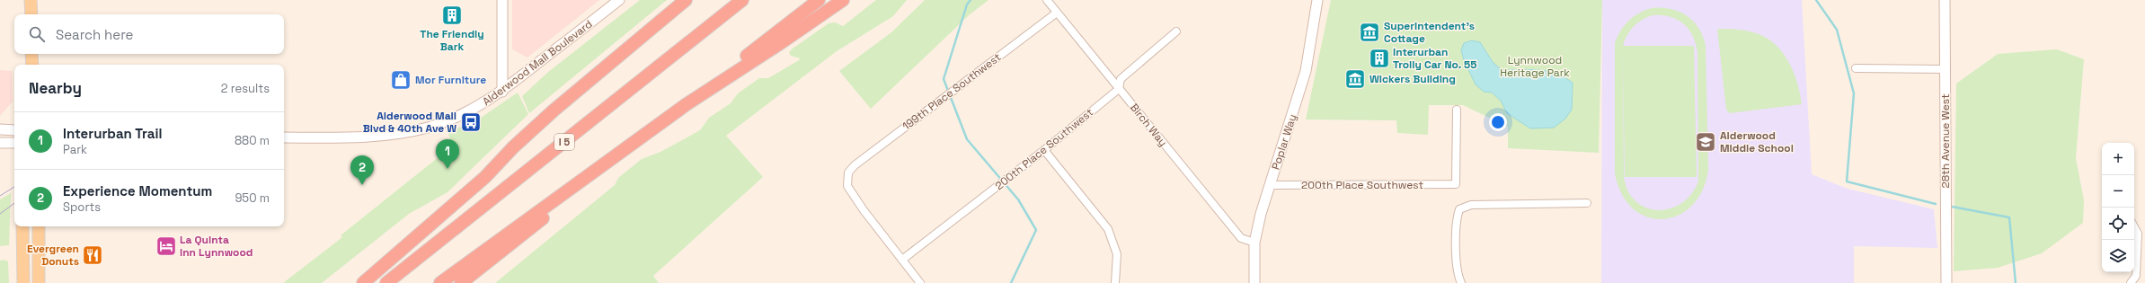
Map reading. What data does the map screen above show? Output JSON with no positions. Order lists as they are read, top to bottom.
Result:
{
  "streets": {
    "highway": ["I 5"],
    "main road": ["Alderwood Mall Boulevard", "28th Avenue West", "Poplar Way"],
    "street": ["199th Place Southwest", "Birch Way", "200th Place Southwest"]
  },
  "crossings": [
    ["199th Place Southwest", "Birch Way"],
    ["199th Place Southwest", "200th Place Southwest"],
    ["Birch Way", "Poplar Way"],
    ["Birch Way", "200th Place Southwest"],
    ["Poplar Way", "200th Place Southwest"]
  ],
  "parks": ["Lynnwood Heritage Park"],
  "places": {
    "building": ["The Friendly Bark", "Interurban Trolly Car No. 55"],
    "museum": ["Superintendent's Cottage", "Wickers Building"],
    "shop": ["Mor Furniture"],
    "bus stop": ["Alderwood Mall Blvd & 40th Ave W"],
    "school or university": ["Alderwood Middle School"],
    "hotel": ["La Quinta Inn Lynnwood"],
    "restaurant": ["Evergreen Donuts"]
  },
  "page": {
    "search": "Search here",
    "heading": ["Nearby", "2 results"],
    "list": [
      {
        "mark": "1",
        "name": "Interurban Trail",
        "note": "Park",
        "value": "880 m"
      },
      {
        "mark": "2",
        "name": "Experience Momentum",
        "note": "Sports",
        "value": "950 m"
      }
    ],
    "pins": ["1", "2"],
    "map_buttons": ["+", "−"]
  }
}
